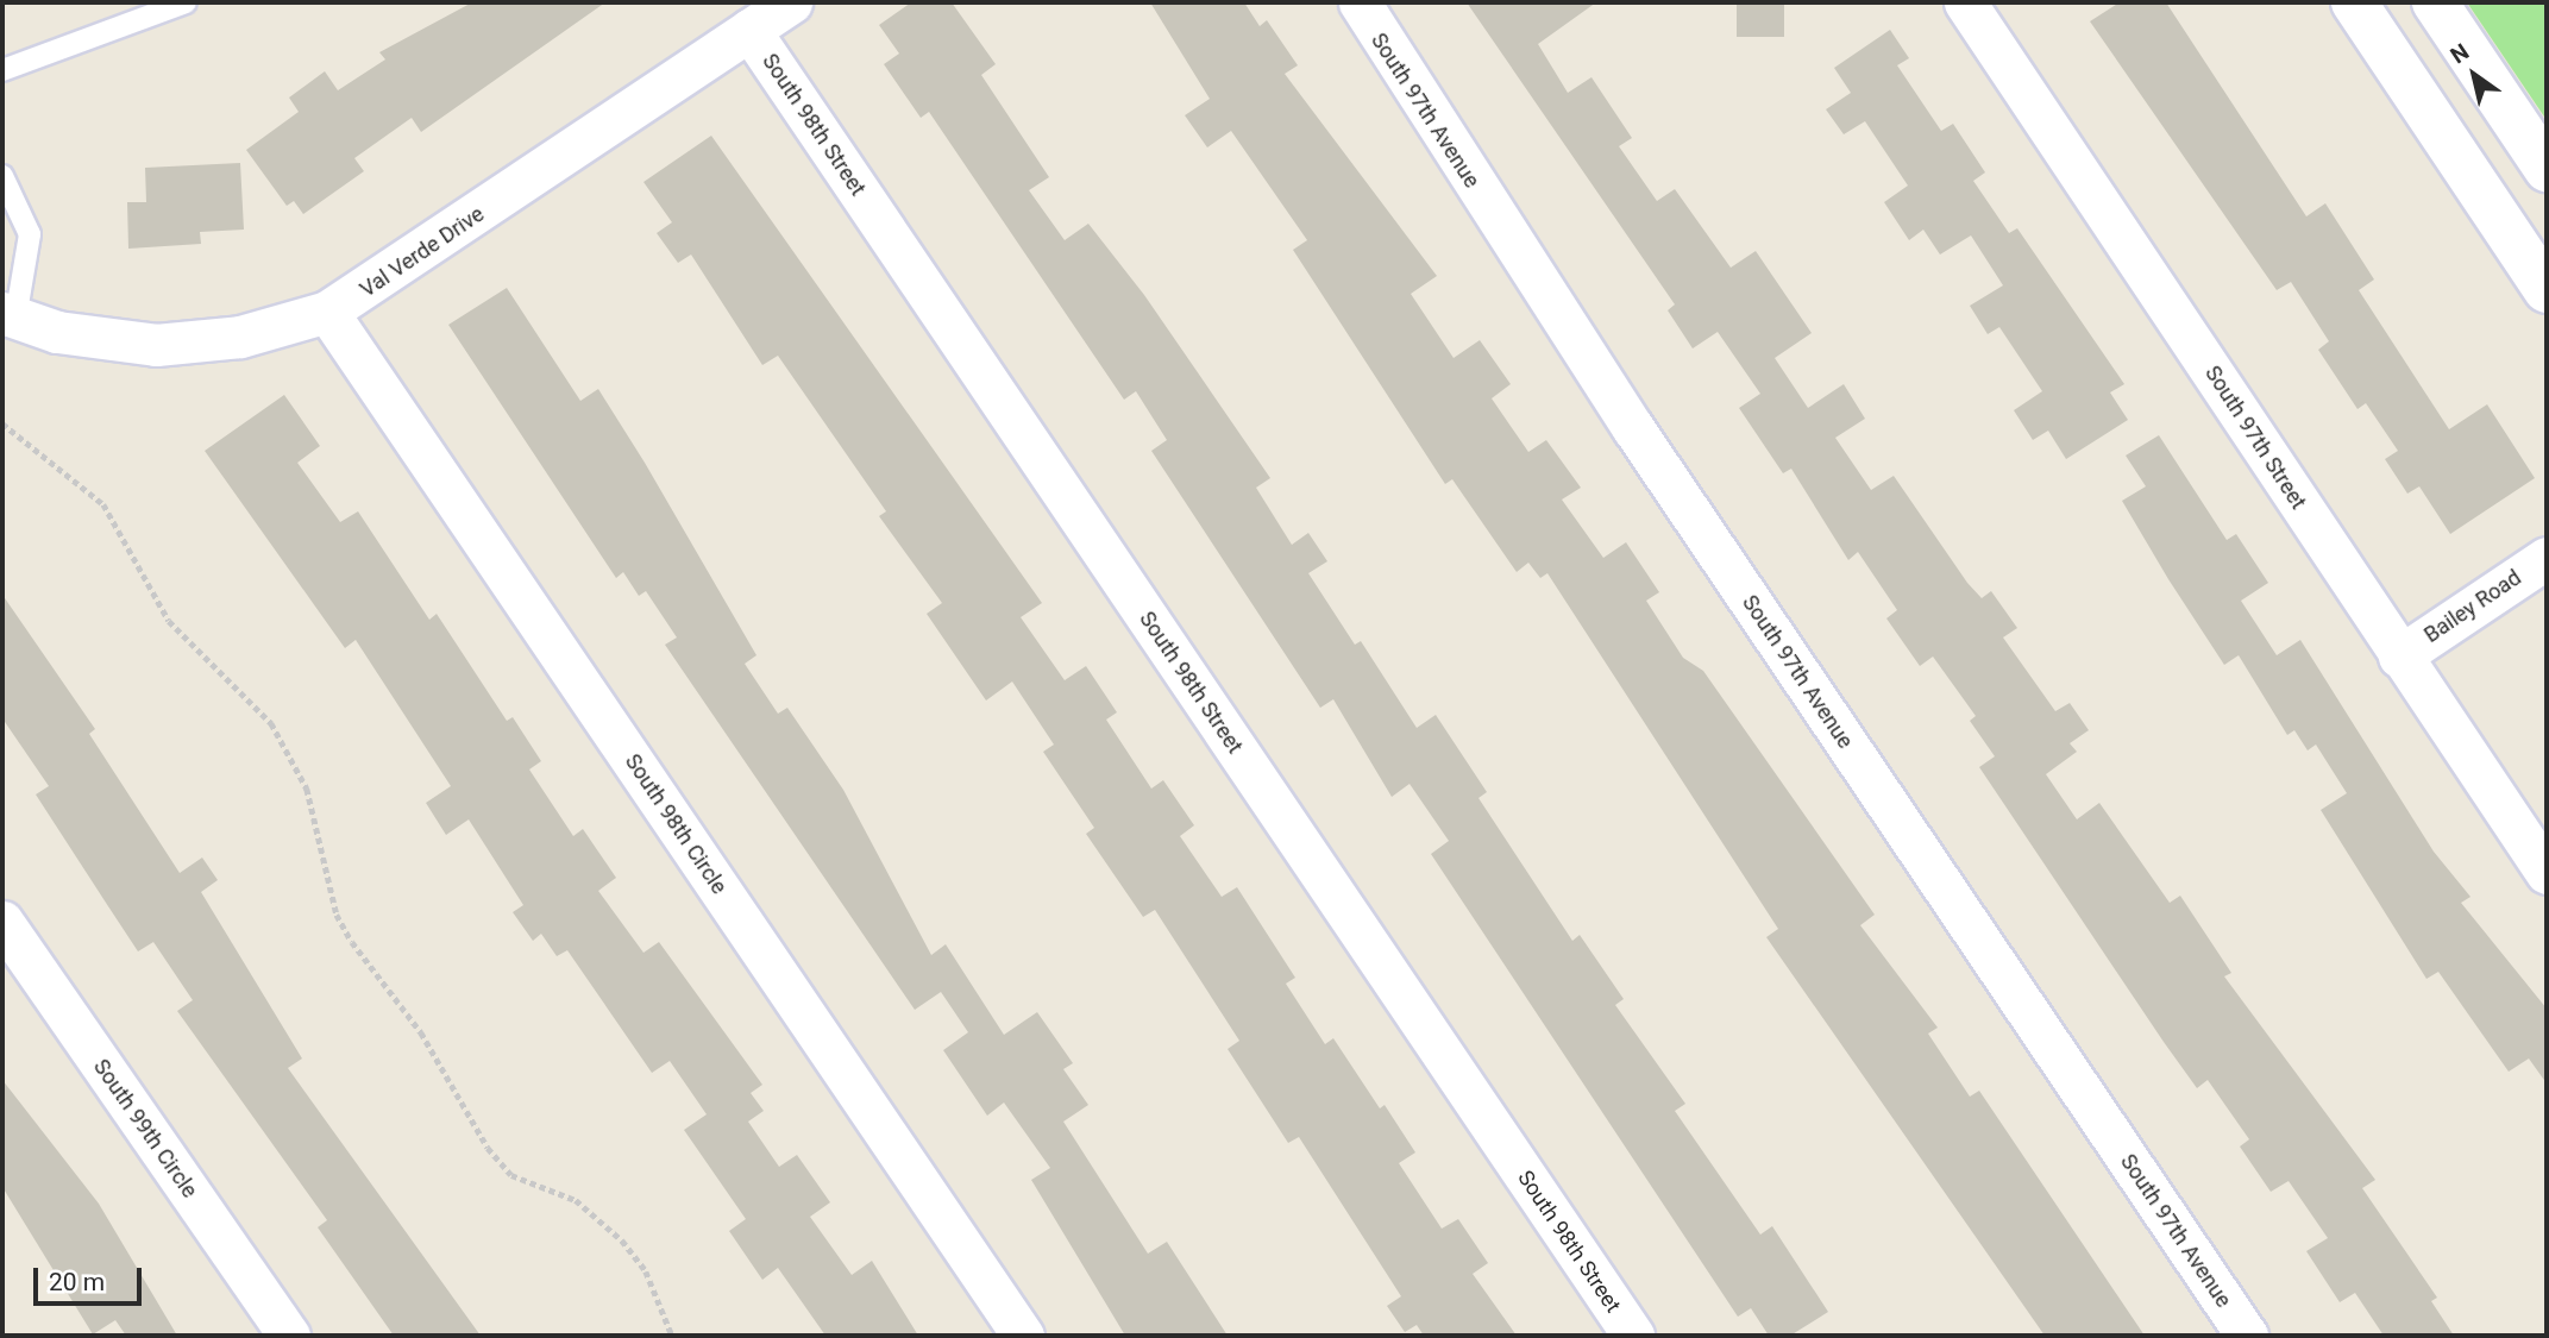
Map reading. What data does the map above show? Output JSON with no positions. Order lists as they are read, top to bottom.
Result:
{
  "streets": {
    "street": [
      "South 97th Avenue",
      "South 98th Street",
      "Val Verde Drive",
      "South 97th Street",
      "Bailey Road",
      "South 98th Circle",
      "South 99th Circle"
    ]
  },
  "crossings": [
    ["South 98th Street", "Val Verde Drive"],
    ["Val Verde Drive", "South 98th Circle"],
    ["South 97th Street", "Bailey Road"]
  ],
  "scale_bar": "20 m",
  "north": "top left"
}
